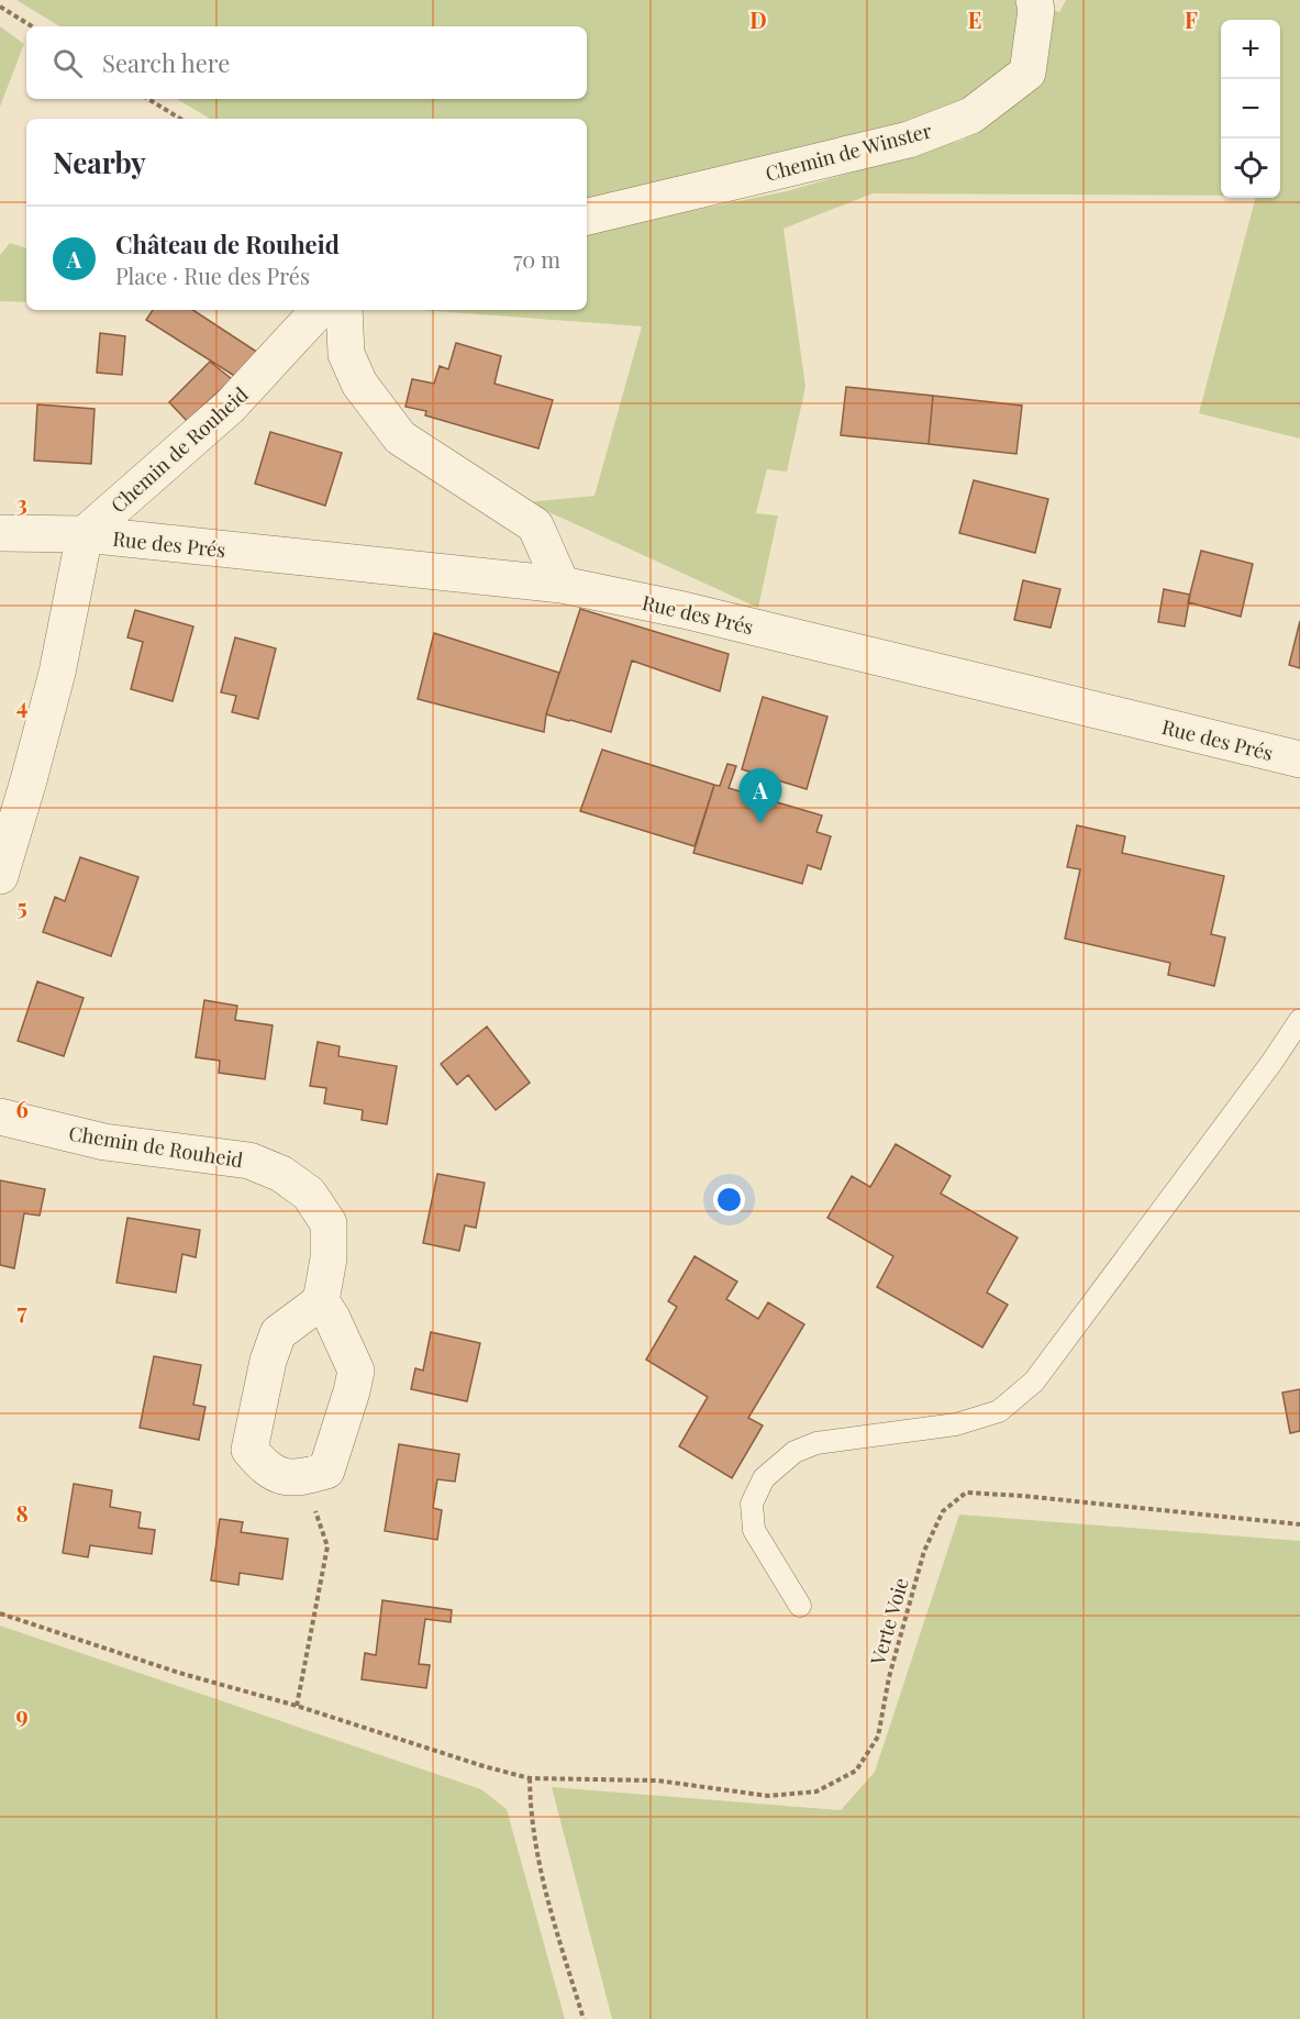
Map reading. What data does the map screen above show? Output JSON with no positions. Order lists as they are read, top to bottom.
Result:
{
  "streets": {
    "street": ["Chemin de Winster", "Chemin de Rouheid", "Rue des Prés"],
    "path": ["Verte Voie"]
  },
  "crossings": [
    ["Chemin de Rouheid", "Rue des Prés"]
  ],
  "page": {
    "map_buttons": ["+", "−"],
    "search": "Search here",
    "heading": "Nearby",
    "list": [
      {
        "mark": "A",
        "name": "Château de Rouheid",
        "note": "Place · Rue des Prés",
        "value": "70 m"
      }
    ],
    "pins": "A"
  },
  "grid": {
    "columns": ["D", "E", "F"],
    "rows": [
      "3",
      "4",
      "5",
      "6",
      "7",
      "8",
      "9"
    ]
  }
}
